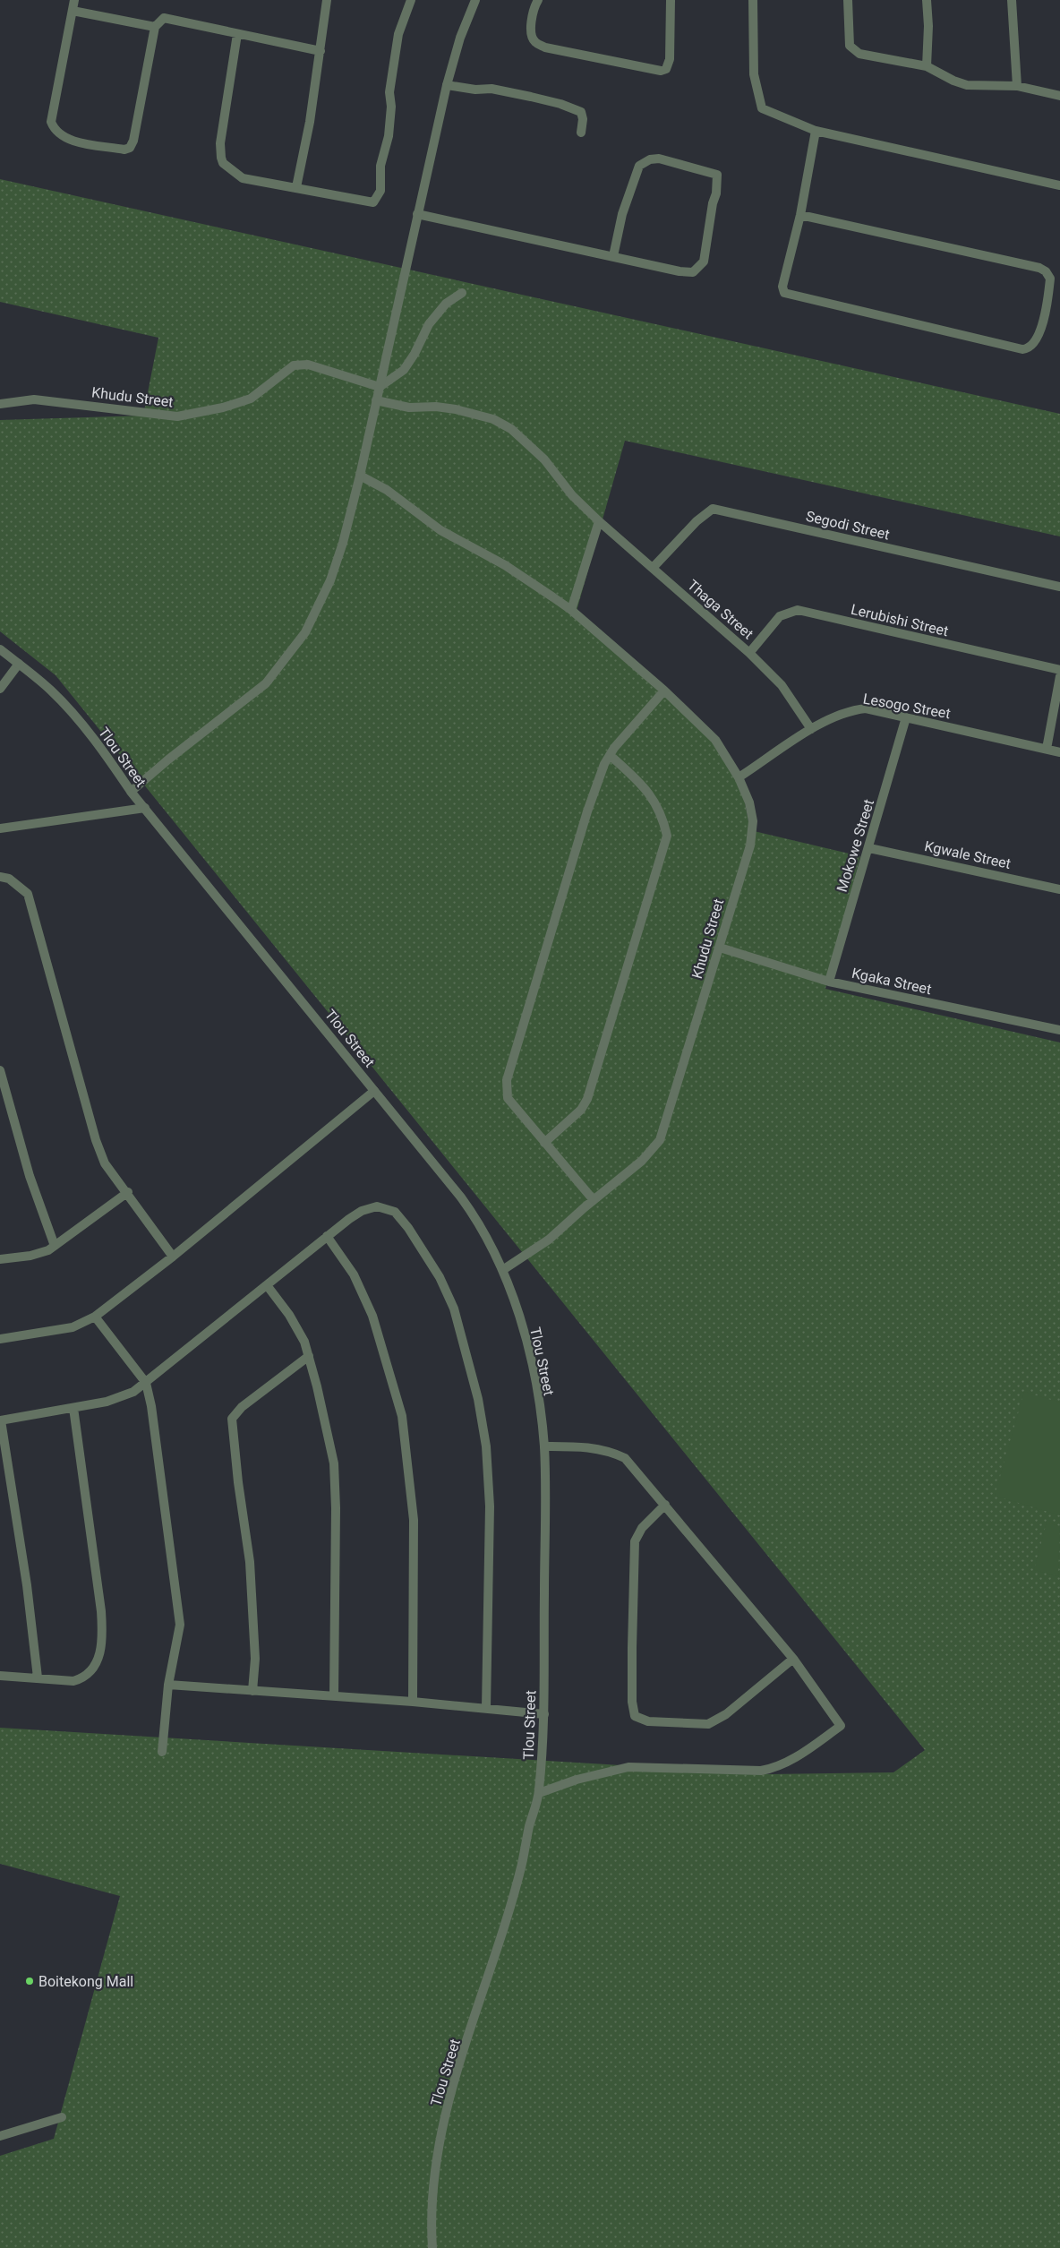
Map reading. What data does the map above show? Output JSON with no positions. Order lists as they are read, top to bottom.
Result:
{
  "streets": {
    "street": [
      "Khudu Street",
      "Segodi Street",
      "Thaga Street",
      "Lerubishi Street",
      "Lesogo Street",
      "Tlou Street",
      "Mokowe Street",
      "Kgwale Street",
      "Kgaka Street"
    ]
  },
  "crossings": [
    ["Khudu Street", "Lesogo Street"],
    ["Khudu Street", "Tlou Street"],
    ["Khudu Street", "Kgaka Street"],
    ["Segodi Street", "Thaga Street"],
    ["Thaga Street", "Lerubishi Street"],
    ["Thaga Street", "Lesogo Street"],
    ["Lesogo Street", "Mokowe Street"],
    ["Mokowe Street", "Kgwale Street"],
    ["Mokowe Street", "Kgaka Street"]
  ],
  "places": ["Boitekong Mall"]
}
